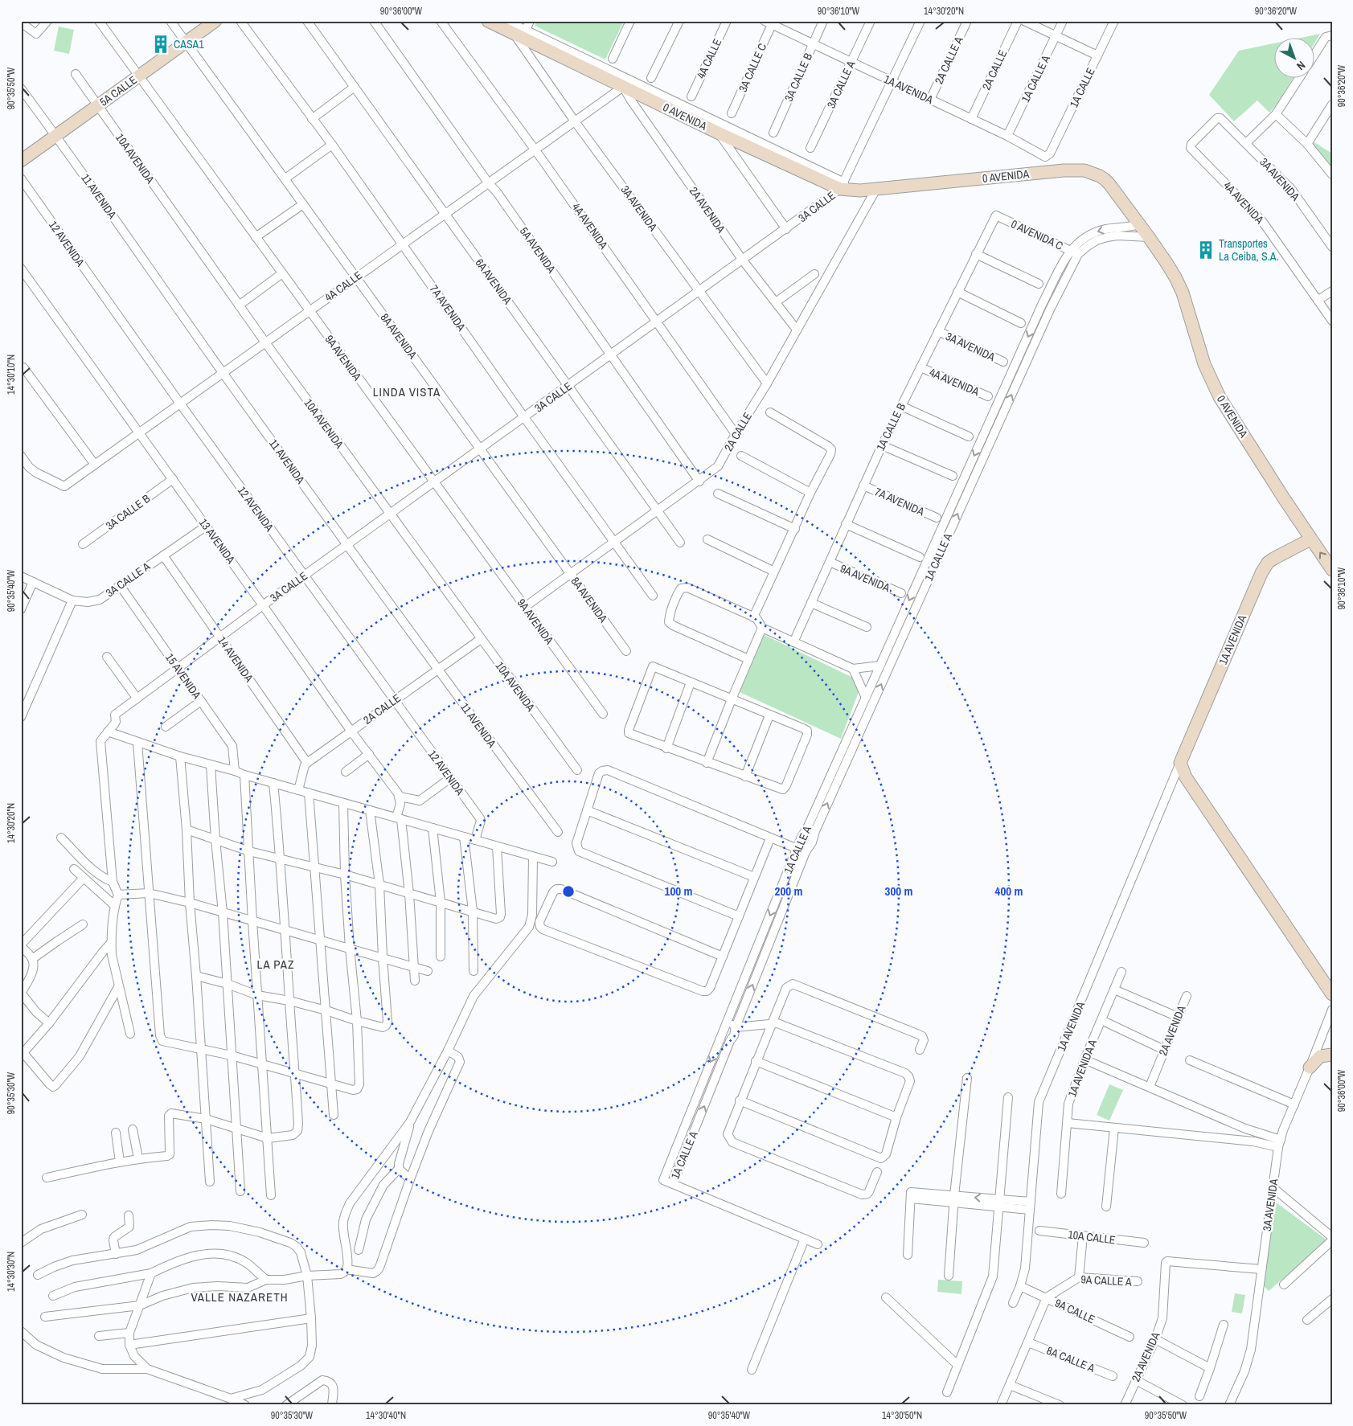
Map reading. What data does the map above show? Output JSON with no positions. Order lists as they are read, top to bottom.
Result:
{
  "streets": {
    "street": [
      "4A CALLE",
      "2A CALLE A",
      "3A CALLE C",
      "2A CALLE",
      "3A CALLE B",
      "1A CALLE A",
      "3A CALLE A",
      "1A CALLE",
      "1A AVENIDA",
      "5A CALLE",
      "0 AVENIDA",
      "10A AVENIDA",
      "3A AVENIDA",
      "11 AVENIDA",
      "4A AVENIDA",
      "3A CALLE",
      "2A AVENIDA",
      "0 AVENIDA C",
      "12 AVENIDA",
      "5A AVENIDA",
      "6A AVENIDA",
      "7A AVENIDA",
      "8A AVENIDA",
      "9A AVENIDA",
      "1A CALLE B",
      "13 AVENIDA",
      "14 AVENIDA",
      "15 AVENIDA",
      "1A AVENIDA A",
      "10A CALLE",
      "9A CALLE A",
      "9A CALLE",
      "8A CALLE A"
    ]
  },
  "crossings": [
    ["4A CALLE", "0 AVENIDA"],
    ["4A CALLE", "10A AVENIDA"],
    ["4A CALLE", "3A AVENIDA"],
    ["4A CALLE", "11 AVENIDA"],
    ["4A CALLE", "4A AVENIDA"],
    ["4A CALLE", "2A AVENIDA"],
    ["4A CALLE", "12 AVENIDA"],
    ["4A CALLE", "5A AVENIDA"],
    ["4A CALLE", "6A AVENIDA"],
    ["4A CALLE", "7A AVENIDA"],
    ["4A CALLE", "8A AVENIDA"],
    ["4A CALLE", "9A AVENIDA"],
    ["4A CALLE", "13 AVENIDA"],
    ["2A CALLE A", "1A AVENIDA"],
    ["3A CALLE C", "1A AVENIDA"],
    ["2A CALLE", "1A AVENIDA"],
    ["2A CALLE", "0 AVENIDA"],
    ["2A CALLE", "10A AVENIDA"],
    ["2A CALLE", "3A AVENIDA"],
    ["2A CALLE", "11 AVENIDA"],
    ["2A CALLE", "4A AVENIDA"],
    ["2A CALLE", "2A AVENIDA"],
    ["2A CALLE", "12 AVENIDA"],
    ["2A CALLE", "5A AVENIDA"],
    ["2A CALLE", "6A AVENIDA"],
    ["2A CALLE", "7A AVENIDA"],
    ["2A CALLE", "8A AVENIDA"],
    ["2A CALLE", "9A AVENIDA"],
    ["2A CALLE", "13 AVENIDA"],
    ["2A CALLE", "14 AVENIDA"],
    ["3A CALLE B", "1A AVENIDA"],
    ["3A CALLE B", "13 AVENIDA"],
    ["1A CALLE A", "1A AVENIDA"],
    ["1A CALLE A", "0 AVENIDA"],
    ["1A CALLE A", "0 AVENIDA C"],
    ["3A CALLE A", "1A AVENIDA"],
    ["3A CALLE A", "13 AVENIDA"],
    ["3A CALLE A", "14 AVENIDA"],
    ["3A CALLE A", "15 AVENIDA"],
    ["1A CALLE", "1A AVENIDA"],
    ["1A AVENIDA", "0 AVENIDA"],
    ["1A AVENIDA", "3A CALLE"],
    ["1A AVENIDA", "9A CALLE"],
    ["5A CALLE", "10A AVENIDA"],
    ["5A CALLE", "11 AVENIDA"],
    ["5A CALLE", "8A AVENIDA"],
    ["5A CALLE", "9A AVENIDA"],
    ["0 AVENIDA", "3A AVENIDA"],
    ["0 AVENIDA", "3A CALLE"],
    ["0 AVENIDA", "2A AVENIDA"],
    ["10A AVENIDA", "3A CALLE"],
    ["3A AVENIDA", "4A AVENIDA"],
    ["3A AVENIDA", "3A CALLE"],
    ["3A AVENIDA", "2A AVENIDA"],
    ["3A AVENIDA", "1A CALLE B"],
    ["11 AVENIDA", "3A CALLE"],
    ["4A AVENIDA", "3A CALLE"],
    ["4A AVENIDA", "1A CALLE B"],
    ["3A CALLE", "2A AVENIDA"],
    ["3A CALLE", "12 AVENIDA"],
    ["3A CALLE", "5A AVENIDA"],
    ["3A CALLE", "6A AVENIDA"],
    ["3A CALLE", "7A AVENIDA"],
    ["3A CALLE", "8A AVENIDA"],
    ["3A CALLE", "9A AVENIDA"],
    ["3A CALLE", "13 AVENIDA"],
    ["3A CALLE", "14 AVENIDA"],
    ["3A CALLE", "15 AVENIDA"],
    ["0 AVENIDA C", "1A CALLE B"],
    ["7A AVENIDA", "1A CALLE B"],
    ["9A AVENIDA", "1A CALLE B"]
  ],
  "districts": ["LINDA VISTA", "LA PAZ", "VALLE NAZARETH"],
  "places": {
    "building": ["CASA1", "Transportes La Ceiba, S.A."]
  },
  "north": "bottom right",
  "coordinates": [
    "90°36'00\"W",
    "90°36'10\"W",
    "14°30'20\"N",
    "90°36'20\"W",
    "90°35'50\"W",
    "14°30'10\"N",
    "90°35'40\"W",
    "90°35'30\"W",
    "14°30'30\"N",
    "14°30'40\"N",
    "14°30'50\"N"
  ],
  "rings": [
    "100 m",
    "200 m",
    "300 m",
    "400 m"
  ]
}
